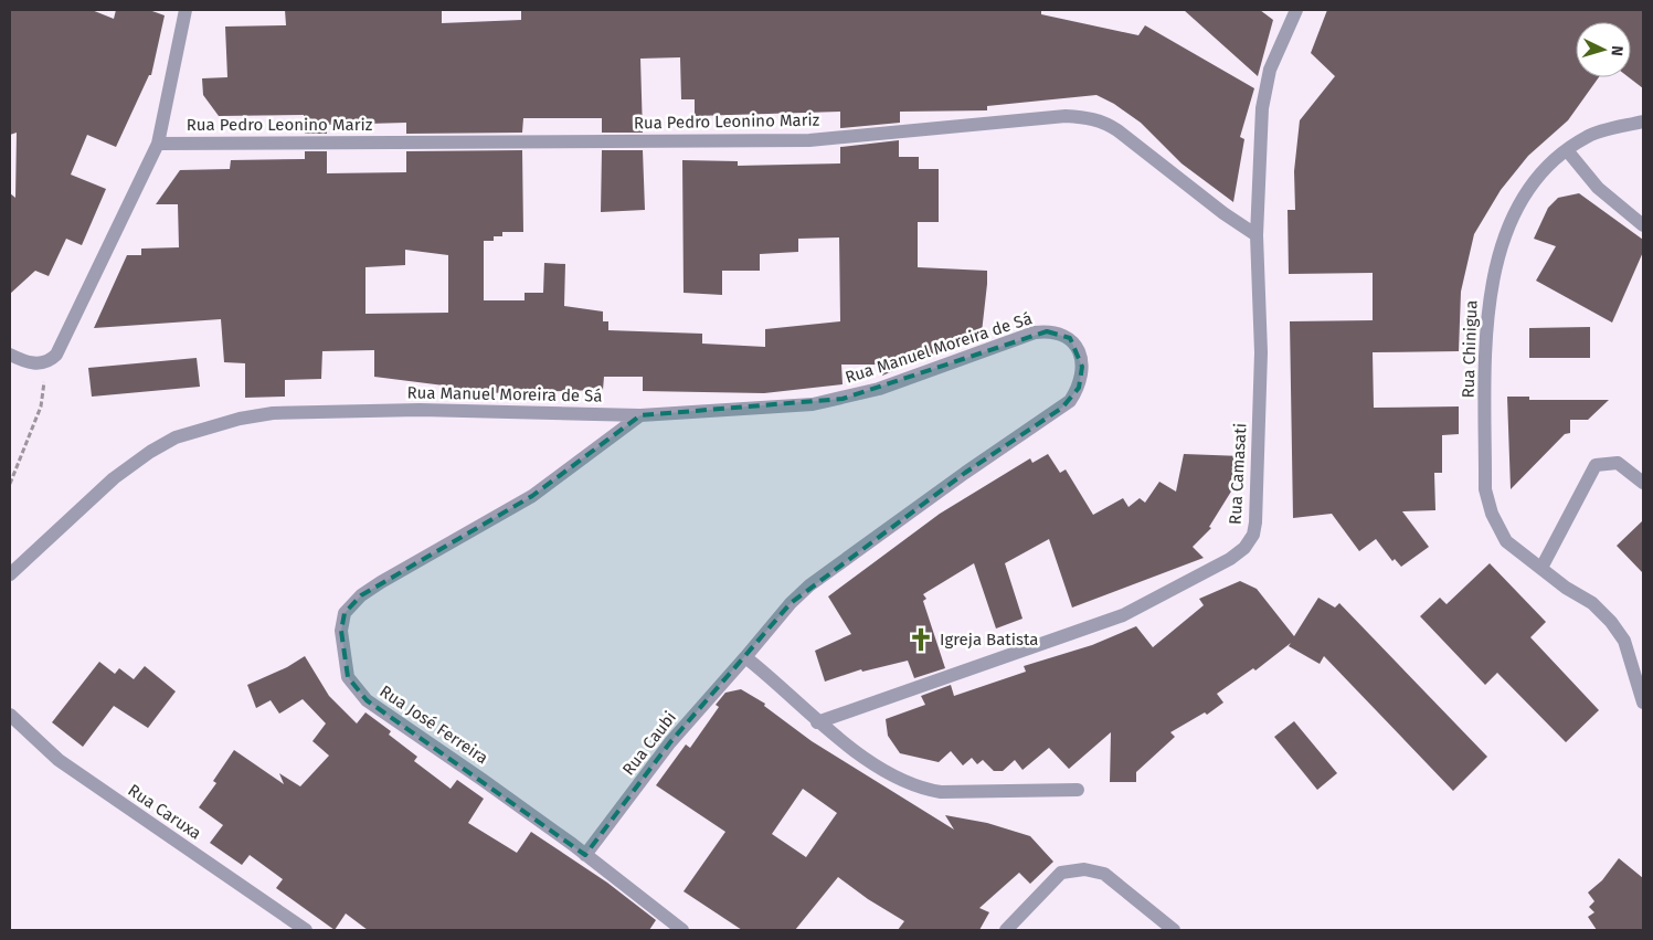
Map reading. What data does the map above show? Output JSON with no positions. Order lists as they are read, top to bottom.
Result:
{
  "streets": {
    "street": [
      "Rua Pedro Leonino Mariz",
      "Rua Manuel Moreira de Sá",
      "Rua Chinigua",
      "Rua Camasati",
      "Rua José Ferreira",
      "Rua Caubi",
      "Rua Caruxa"
    ]
  },
  "crossings": [
    ["Rua Pedro Leonino Mariz", "Rua Camasati"],
    ["Rua Manuel Moreira de Sá", "Rua José Ferreira"],
    ["Rua Manuel Moreira de Sá", "Rua Caubi"],
    ["Rua José Ferreira", "Rua Caubi"]
  ],
  "places": {
    "church": ["Igreja Batista"]
  },
  "north": "right"
}
